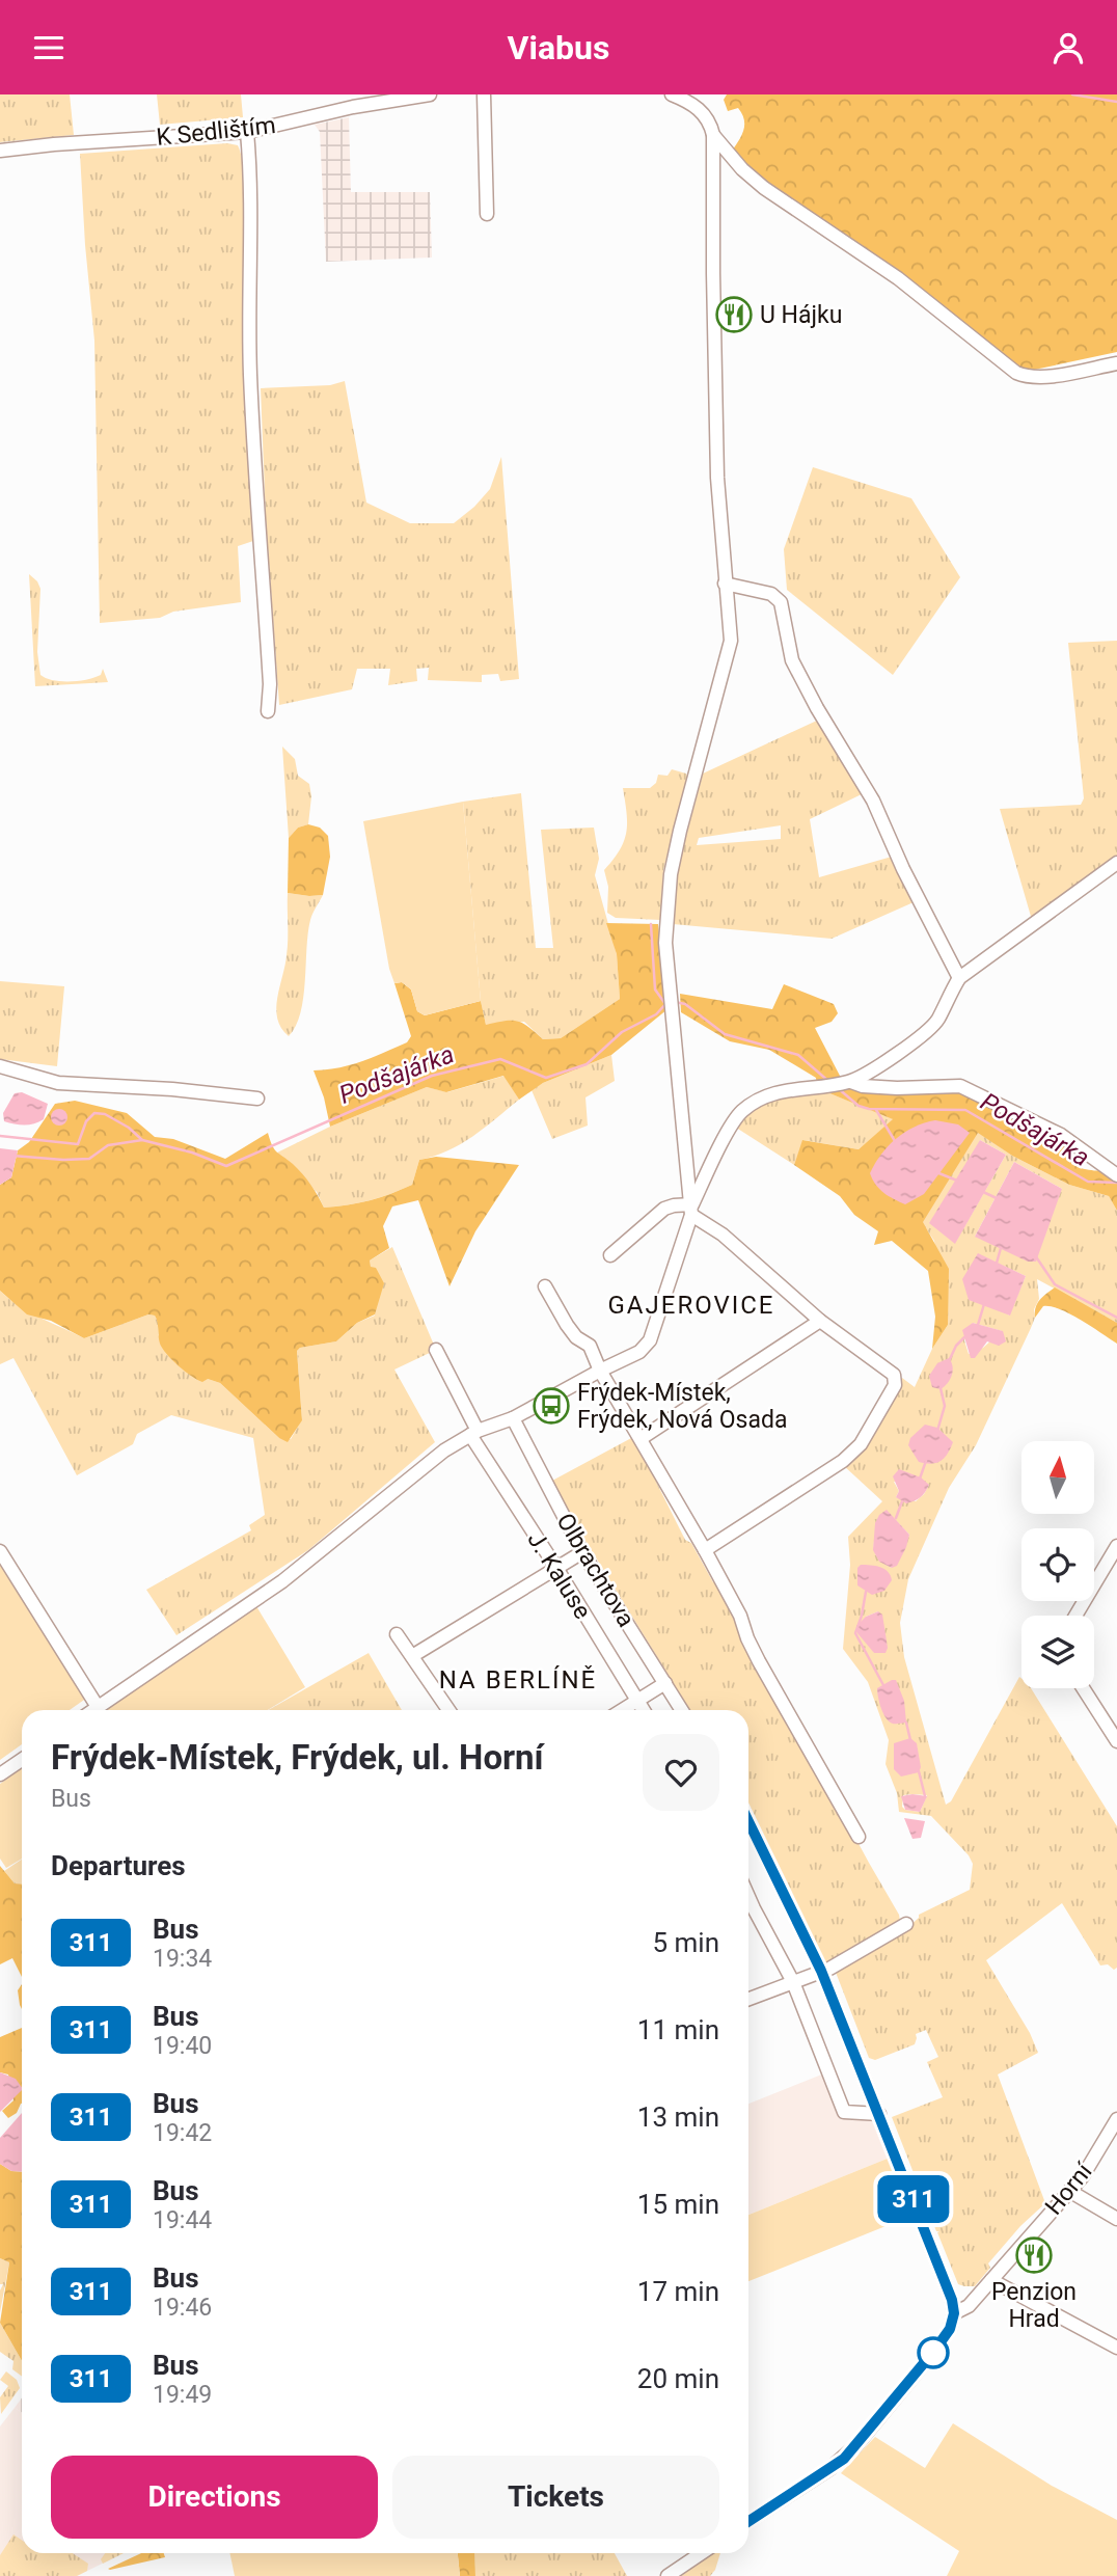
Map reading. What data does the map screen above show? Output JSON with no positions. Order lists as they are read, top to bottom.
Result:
{
  "streets": {
    "street": [
      "K Sedlištím",
      "Olbrachtova",
      "J. Kaluse",
      "Horní"
    ]
  },
  "districts": ["GAJEROVICE", "NA BERLÍNĚ"],
  "water": ["Podšajárka"],
  "places": {
    "restaurant": ["U Hájku", "Penzion Hrad"],
    "bus stop": ["Frýdek-Místek, Frýdek, Nová Osada"]
  },
  "lines": ["bus line 311"],
  "north": "top",
  "page": {
    "header": "Viabus",
    "on_map": "311",
    "heading": [
      ["Frýdek-Místek, Frýdek, ul. Horní", "Bus"],
      "Departures"
    ],
    "list": [
      {
        "mark": "311",
        "name": "Bus",
        "note": "19:34",
        "value": "5 min"
      },
      {
        "mark": "311",
        "name": "Bus",
        "note": "19:40",
        "value": "11 min"
      },
      {
        "mark": "311",
        "name": "Bus",
        "note": "19:42",
        "value": "13 min"
      },
      {
        "mark": "311",
        "name": "Bus",
        "note": "19:44",
        "value": "15 min"
      },
      {
        "mark": "311",
        "name": "Bus",
        "note": "19:46",
        "value": "17 min"
      },
      {
        "mark": "311",
        "name": "Bus",
        "note": "19:49",
        "value": "20 min"
      }
    ],
    "buttons": ["Directions", "Tickets"]
  }
}
